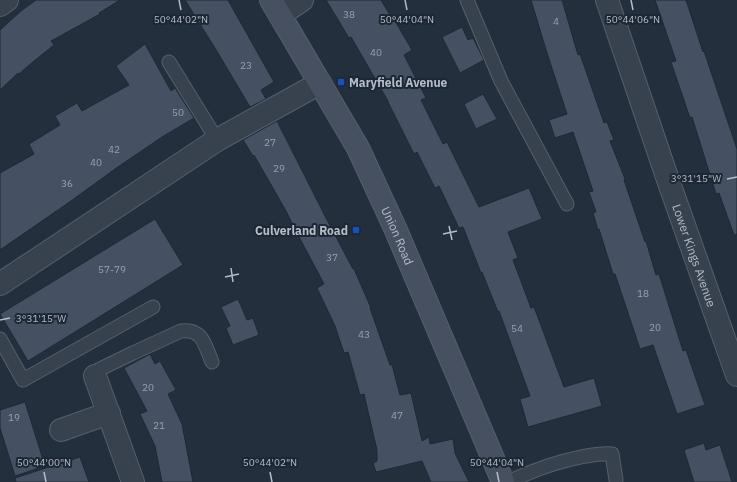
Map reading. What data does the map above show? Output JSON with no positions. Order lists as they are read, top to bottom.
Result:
{
  "streets": {
    "street": ["Union Road", "Lower Kings Avenue"]
  },
  "places": {
    "transit": ["Maryfield Avenue", "Culverland Road"]
  },
  "house_numbers": [
    "38",
    "4",
    "40",
    "23",
    "50",
    "27",
    "42",
    "40",
    "29",
    "36",
    "37",
    "57-79",
    "18",
    "20",
    "54",
    "43",
    "20",
    "47",
    "19",
    "21"
  ],
  "coordinates": [
    "50°44'02\"N",
    "50°44'04\"N",
    "50°44'06\"N",
    "3°31'15\"W",
    "50°44'00\"N"
  ]
}
